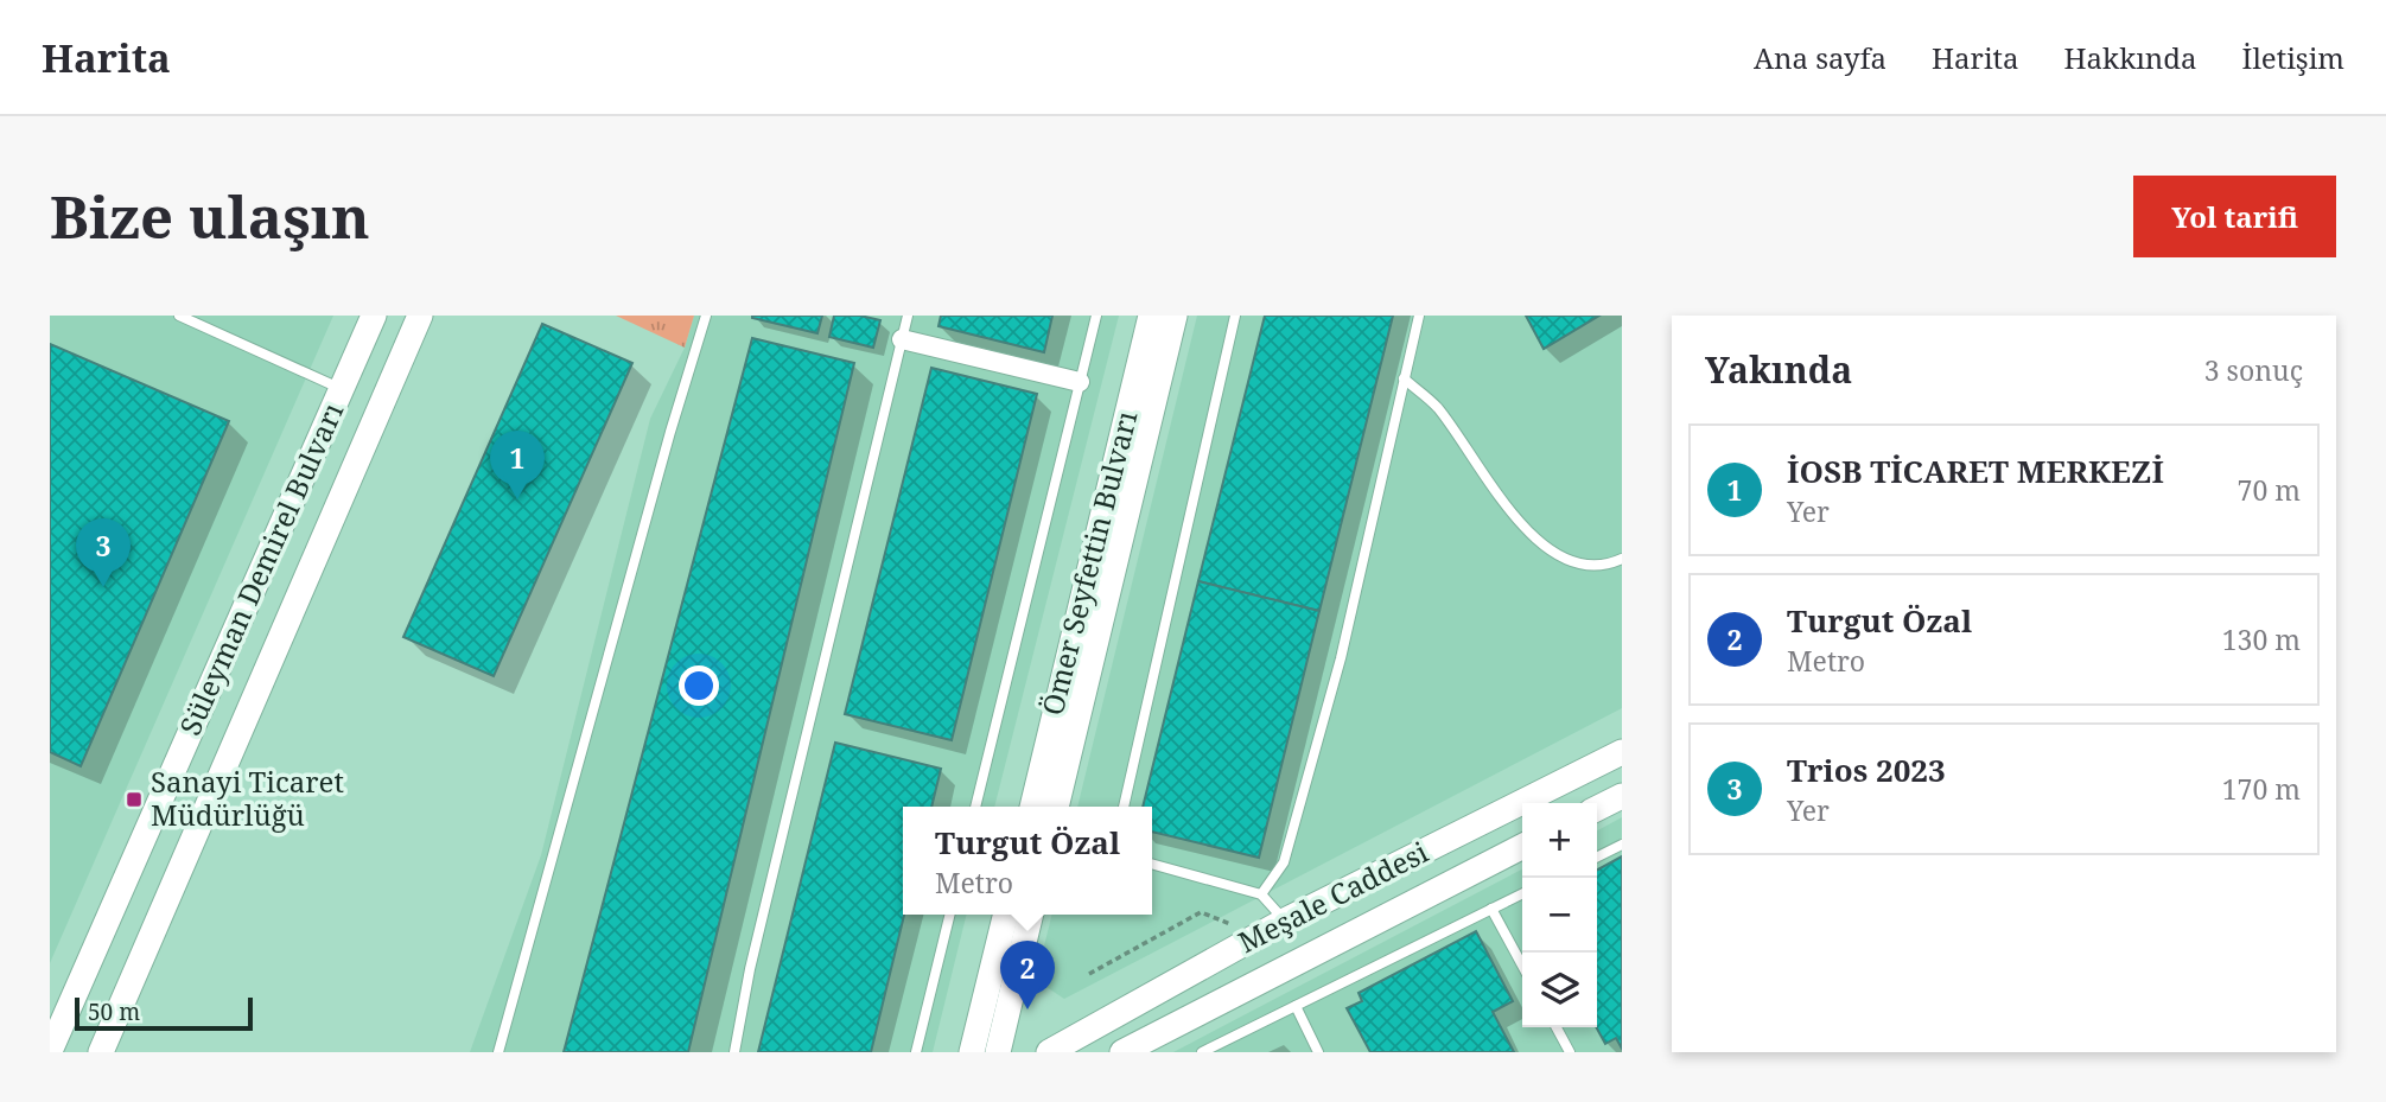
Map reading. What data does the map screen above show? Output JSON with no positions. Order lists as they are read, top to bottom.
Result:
{
  "streets": {
    "street": ["Ömer Seyfettin Bulvarı", "Süleyman Demirel Bulvarı", "Meşale Caddesi"]
  },
  "places": {
    "transit": ["Sanayi Ticaret Müdürlüğü"]
  },
  "scale_bar": "50 m",
  "page": {
    "header": "Harita",
    "nav": [
      "Ana sayfa",
      "Harita",
      "Hakkında",
      "İletişim"
    ],
    "buttons": "Yol tarifi",
    "title": "Bize ulaşın",
    "heading": ["Yakında", "3 sonuç"],
    "list": [
      {
        "mark": "1",
        "name": "İOSB TİCARET MERKEZİ",
        "note": "Yer",
        "value": "70 m"
      },
      {
        "mark": "2",
        "name": "Turgut Özal",
        "note": "Metro",
        "value": "130 m"
      },
      {
        "mark": "3",
        "name": "Trios 2023",
        "note": "Yer",
        "value": "170 m"
      }
    ],
    "pins": ["1", "3", "2"],
    "map_buttons": ["+", "−"],
    "popup": ["Turgut Özal", "Metro"],
    "scale": "50 m"
  }
}
